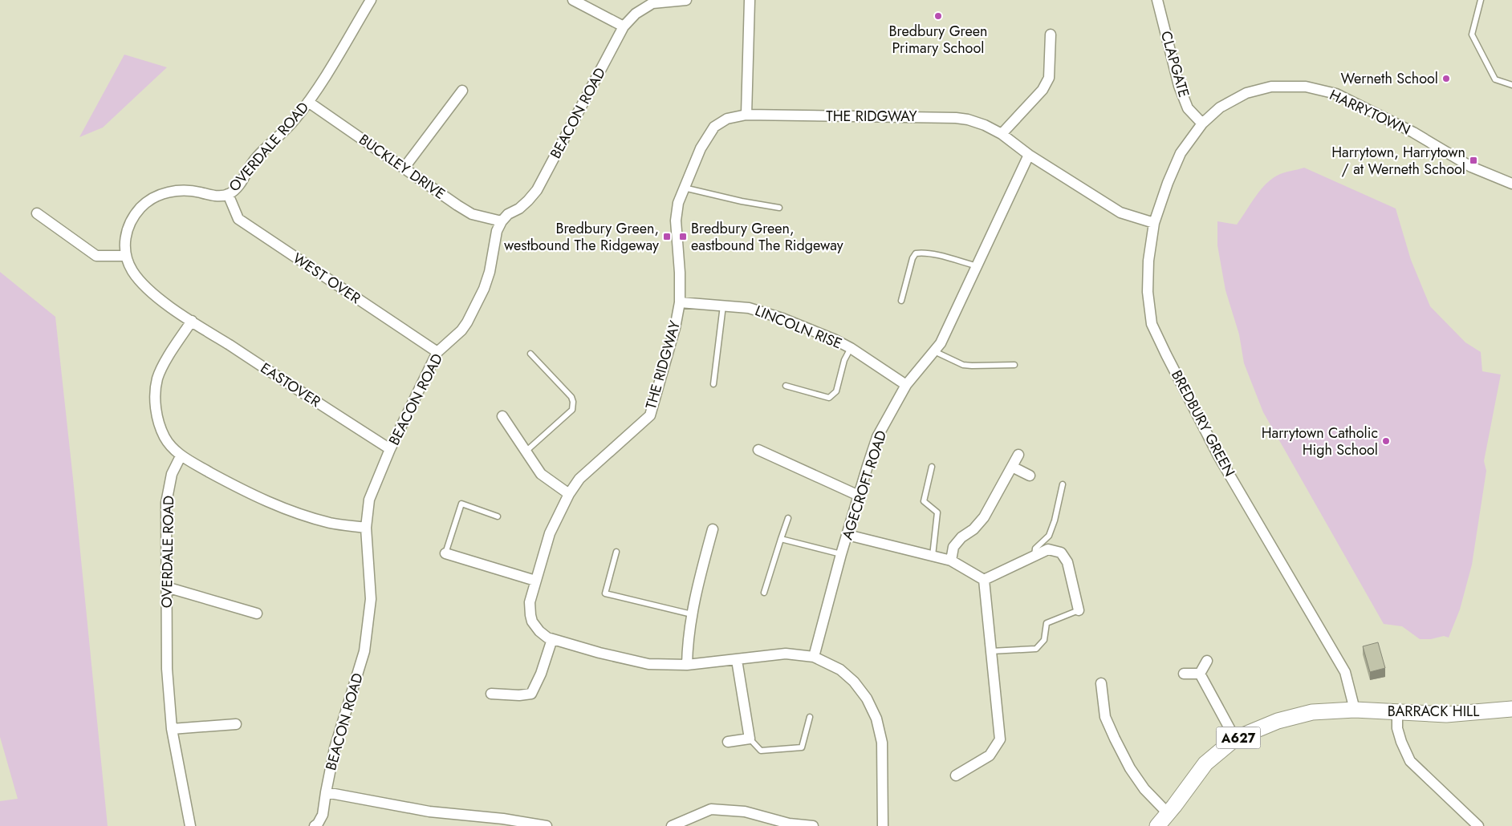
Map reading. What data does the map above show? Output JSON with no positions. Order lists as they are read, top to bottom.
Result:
{
  "streets": {
    "main road": ["BARRACK HILL", "A627"],
    "street": [
      "CLAPGATE",
      "HARRYTOWN",
      "BEACON ROAD",
      "THE RIDGWAY",
      "OVERDALE ROAD",
      "BUCKLEY DRIVE",
      "WEST OVER",
      "LINCOLN RISE",
      "EASTOVER",
      "BREDBURY GREEN",
      "AGECROFT ROAD"
    ]
  },
  "crossings": [
    ["CLAPGATE", "HARRYTOWN"],
    ["CLAPGATE", "BREDBURY GREEN"],
    ["HARRYTOWN", "BREDBURY GREEN"],
    ["BEACON ROAD", "BUCKLEY DRIVE"],
    ["BEACON ROAD", "WEST OVER"],
    ["BEACON ROAD", "EASTOVER"],
    ["THE RIDGWAY", "LINCOLN RISE"],
    ["THE RIDGWAY", "BREDBURY GREEN"],
    ["THE RIDGWAY", "AGECROFT ROAD"],
    ["OVERDALE ROAD", "BUCKLEY DRIVE"],
    ["OVERDALE ROAD", "WEST OVER"],
    ["LINCOLN RISE", "AGECROFT ROAD"],
    ["BREDBURY GREEN", "BARRACK HILL"],
    ["BREDBURY GREEN", "A627"],
    ["BARRACK HILL", "A627"]
  ],
  "places": {
    "other": ["Bredbury Green Primary School", "Werneth School", "Harrytown Catholic High School"],
    "transit": ["Harrytown, Harrytown / at Werneth School", "Bredbury Green, westbound The Ridgeway", "Bredbury Green, eastbound The Ridgeway"]
  }
}
